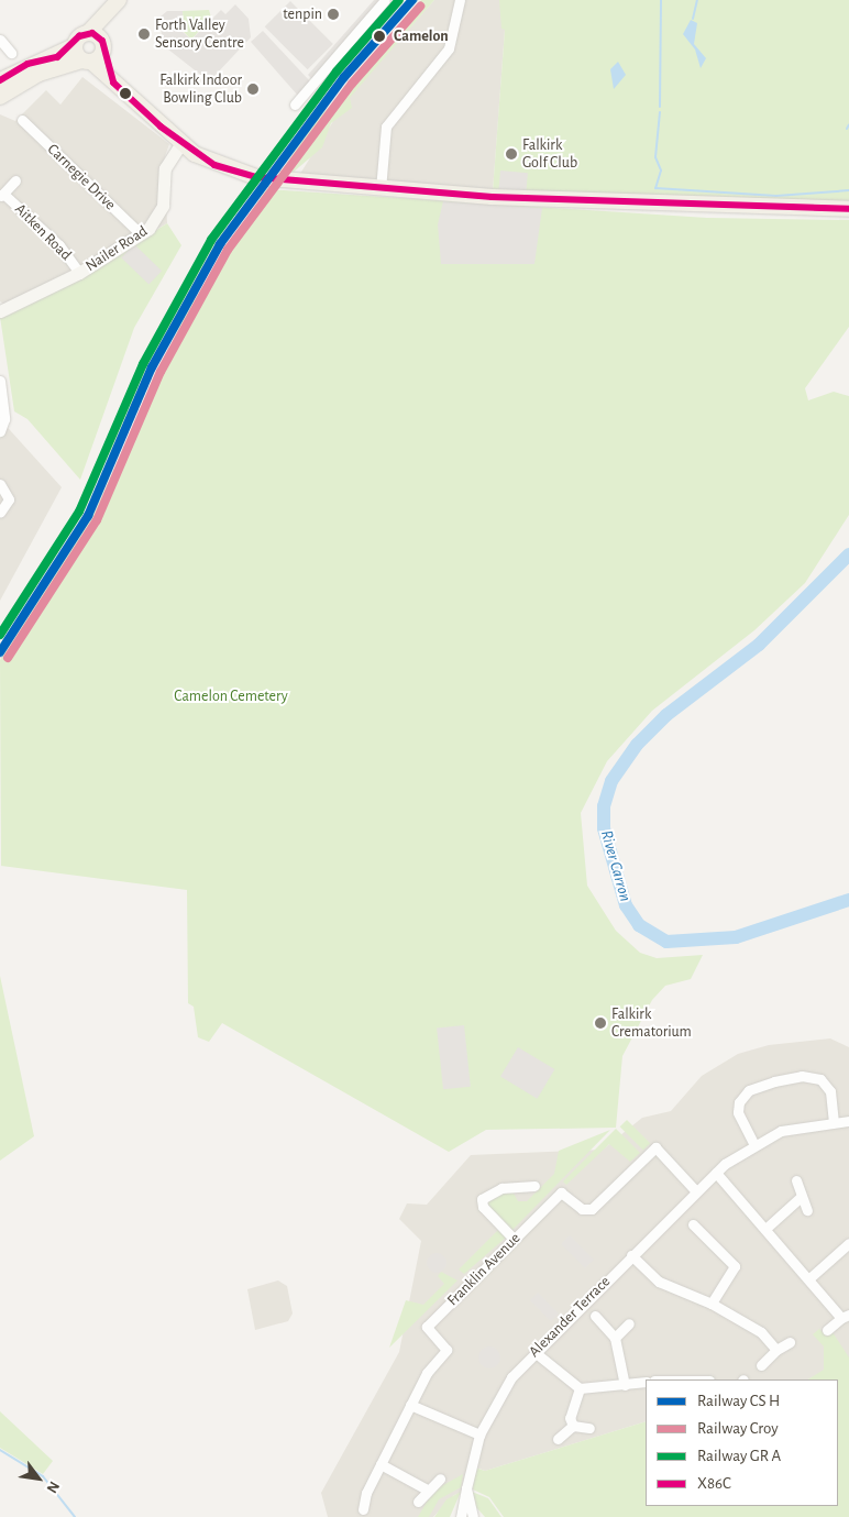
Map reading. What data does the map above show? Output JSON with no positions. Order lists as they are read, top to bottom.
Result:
{
  "streets": {
    "street": [
      "Carnegie Drive",
      "Aitken Road",
      "Nailer Road",
      "Franklin Avenue",
      "Alexander Terrace"
    ]
  },
  "crossings": [
    ["Carnegie Drive", "Nailer Road"],
    ["Aitken Road", "Nailer Road"],
    ["Franklin Avenue", "Alexander Terrace"]
  ],
  "water": ["River Carron"],
  "parks": ["Camelon Cemetery"],
  "places": [
    "tenpin",
    "Forth Valley Sensory Centre",
    "Camelon",
    "Falkirk Indoor Bowling Club",
    "Falkirk Golf Club",
    "Falkirk Crematorium"
  ],
  "lines": ["rail line Croy", "transit line X86C"],
  "legend": [
    "Railway CS H",
    "Railway Croy",
    "Railway GR A",
    "X86C"
  ],
  "north": "bottom right"
}
